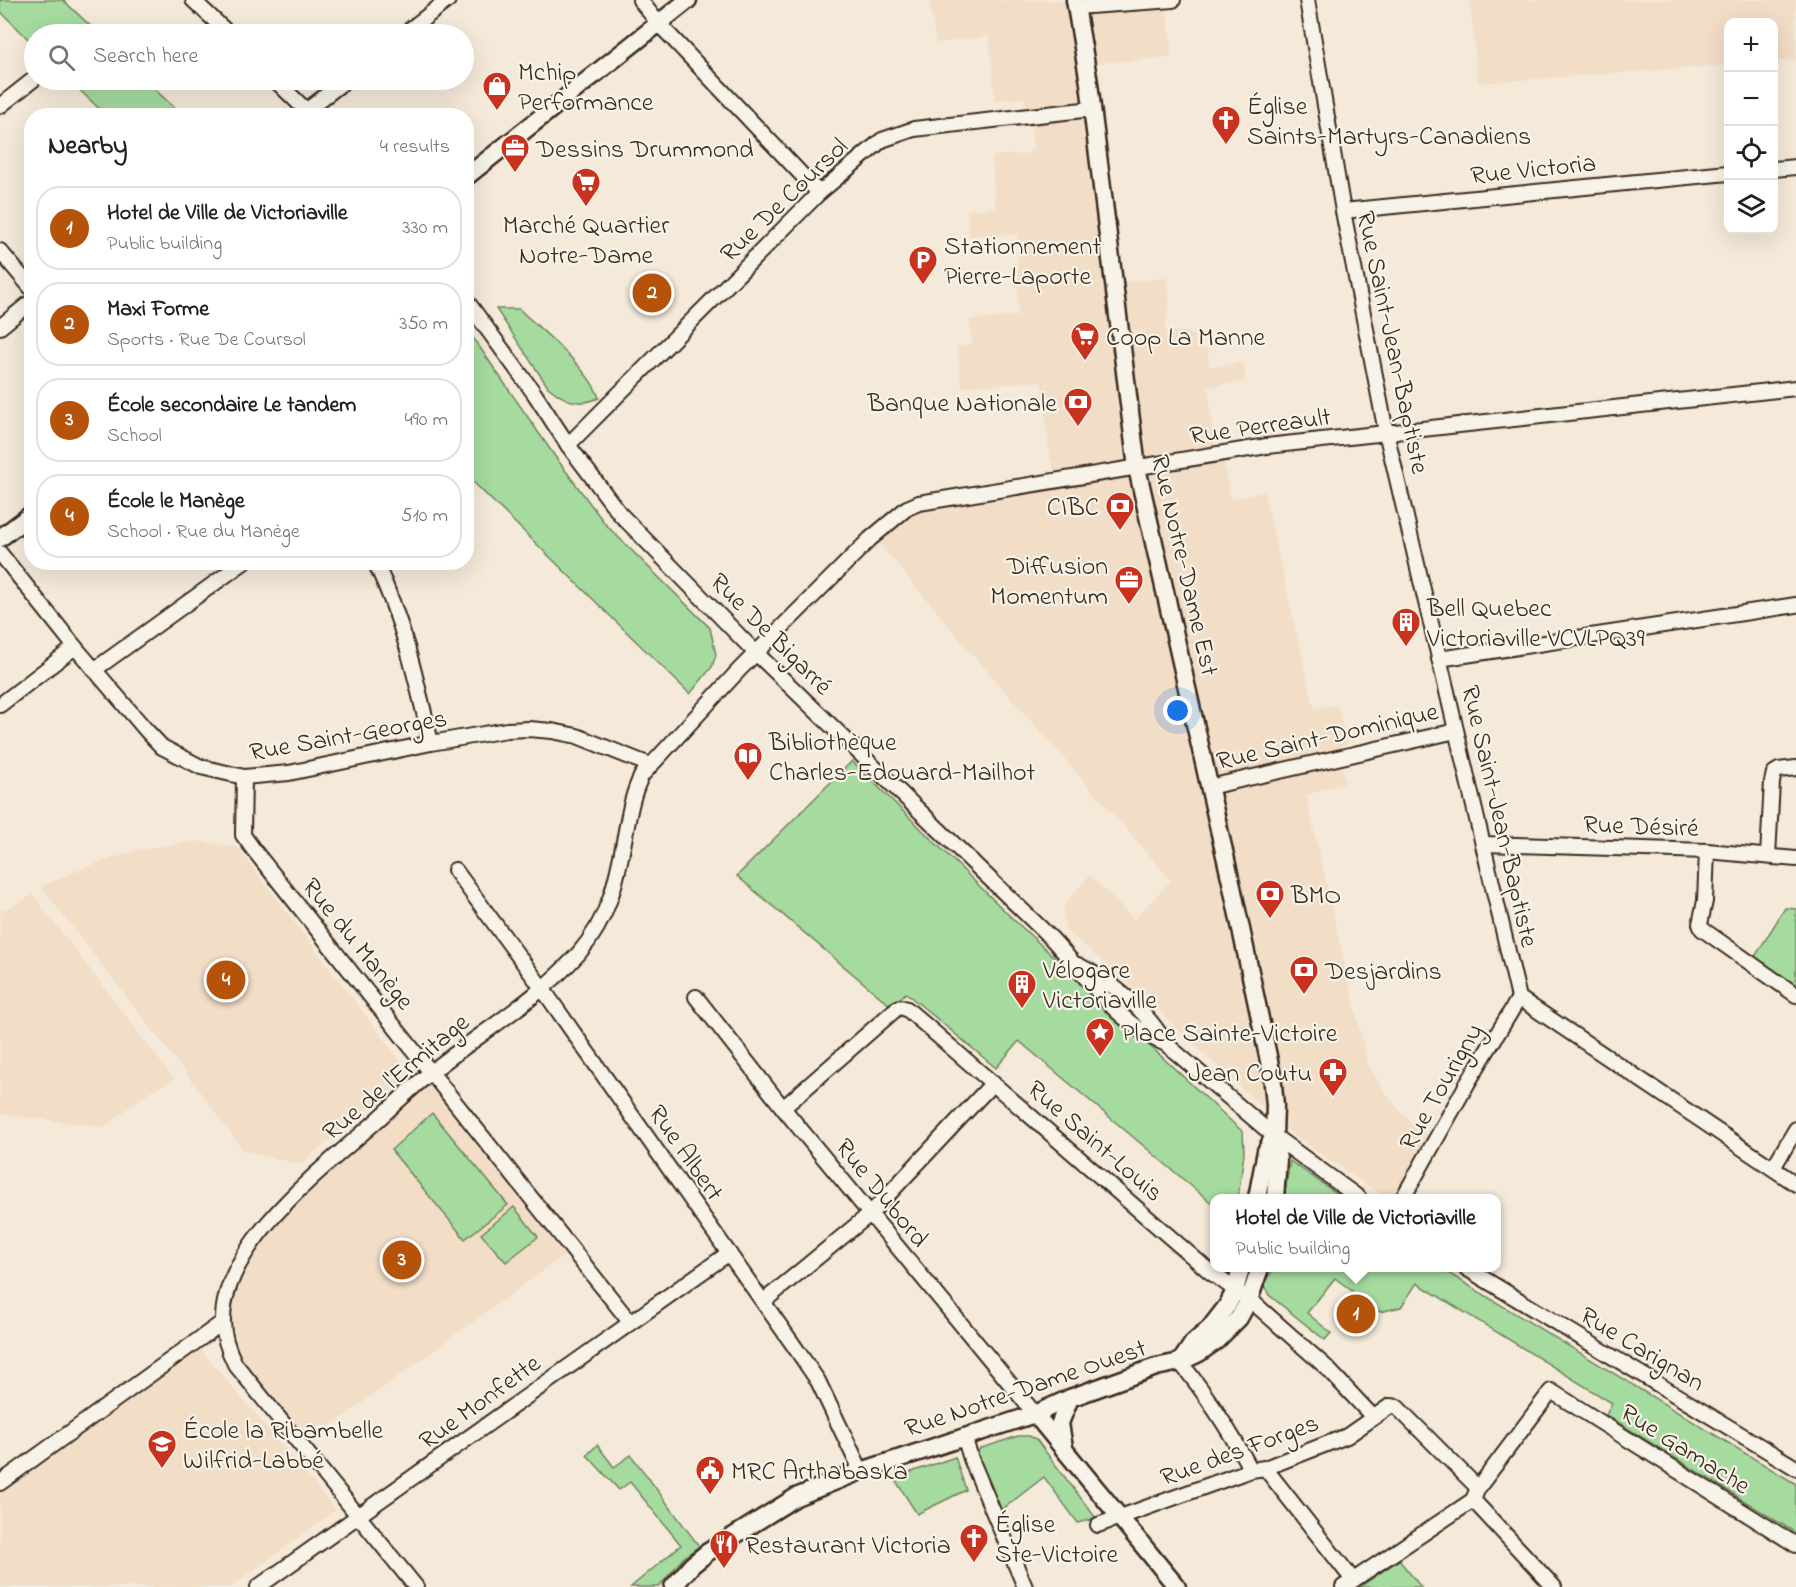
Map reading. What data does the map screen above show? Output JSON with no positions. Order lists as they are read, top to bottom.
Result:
{
  "streets": {
    "street": [
      "Rue Victoria",
      "Rue De Coursol",
      "Rue Saint-Jean-Baptiste",
      "Rue Perreault",
      "Rue Notre-Dame Est",
      "Rue De Bigarré",
      "Rue Saint-Georges",
      "Rue Saint-Dominique",
      "Rue Désiré",
      "Rue du Manège",
      "Rue de l'Ermitage",
      "Rue Tourigny",
      "Rue Saint-Louis",
      "Rue Albert",
      "Rue Dubord",
      "Rue Carignan",
      "Rue Notre-Dame Ouest",
      "Rue Monfette",
      "Rue Gamache",
      "Rue des Forges"
    ]
  },
  "crossings": [
    ["Rue Victoria", "Rue Saint-Jean-Baptiste"],
    ["Rue De Coursol", "Rue Notre-Dame Est"],
    ["Rue De Coursol", "Rue De Bigarré"],
    ["Rue Saint-Jean-Baptiste", "Rue Perreault"],
    ["Rue Saint-Jean-Baptiste", "Rue Saint-Dominique"],
    ["Rue Saint-Jean-Baptiste", "Rue Désiré"],
    ["Rue Saint-Jean-Baptiste", "Rue Tourigny"],
    ["Rue Perreault", "Rue Notre-Dame Est"],
    ["Rue Perreault", "Rue De Bigarré"],
    ["Rue Perreault", "Rue de l'Ermitage"],
    ["Rue Notre-Dame Est", "Rue De Bigarré"],
    ["Rue Notre-Dame Est", "Rue Saint-Dominique"],
    ["Rue De Bigarré", "Rue de l'Ermitage"],
    ["Rue Saint-Georges", "Rue du Manège"],
    ["Rue Saint-Georges", "Rue de l'Ermitage"],
    ["Rue du Manège", "Rue de l'Ermitage"],
    ["Rue du Manège", "Rue Monfette"],
    ["Rue de l'Ermitage", "Rue Albert"],
    ["Rue Saint-Louis", "Rue Dubord"],
    ["Rue Saint-Louis", "Rue Notre-Dame Ouest"],
    ["Rue Saint-Louis", "Rue des Forges"],
    ["Rue Albert", "Rue Notre-Dame Ouest"],
    ["Rue Albert", "Rue Monfette"],
    ["Rue Dubord", "Rue Notre-Dame Ouest"],
    ["Rue Gamache", "Rue des Forges"]
  ],
  "places": {
    "shop": ["Mchip Performance"],
    "church": ["Église Saints-Martyrs-Canadiens", "Église Ste-Victoire"],
    "office": ["Dessins Drummond", "Diffusion Momentum"],
    "supermarket": ["Marché Quartier Notre-Dame", "Coop La Manne"],
    "parking": ["Stationnement Pierre-Laporte"],
    "bank": [
      "Banque Nationale",
      "CIBC",
      "BMO",
      "Desjardins"
    ],
    "building": ["Bell Quebec Victoriaville VCVLPQ39", "Vélogare Victoriaville"],
    "library": ["Bibliothèque Charles-Edouard-Mailhot"],
    "place": ["Place Sainte-Victoire"],
    "pharmacy": ["Jean Coutu"],
    "school or university": ["École la Ribambelle Wilfrid-Labbé"],
    "public building": ["MRC Arthabaska"],
    "restaurant": ["Restaurant Victoria"]
  },
  "page": {
    "map_buttons": ["+", "−"],
    "search": "Search here",
    "heading": ["Nearby", "4 results"],
    "list": [
      {
        "mark": "1",
        "name": "Hotel de Ville de Victoriaville",
        "note": "Public building",
        "value": "330 m"
      },
      {
        "mark": "2",
        "name": "Maxi Forme",
        "note": "Sports · Rue De Coursol",
        "value": "350 m"
      },
      {
        "mark": "3",
        "name": "École secondaire Le tandem",
        "note": "School",
        "value": "490 m"
      },
      {
        "mark": "4",
        "name": "École le Manège",
        "note": "School · Rue du Manège",
        "value": "510 m"
      }
    ],
    "pins": [
      "2",
      "4",
      "3",
      "1"
    ],
    "popup": ["Hotel de Ville de Victoriaville", "Public building"]
  }
}
